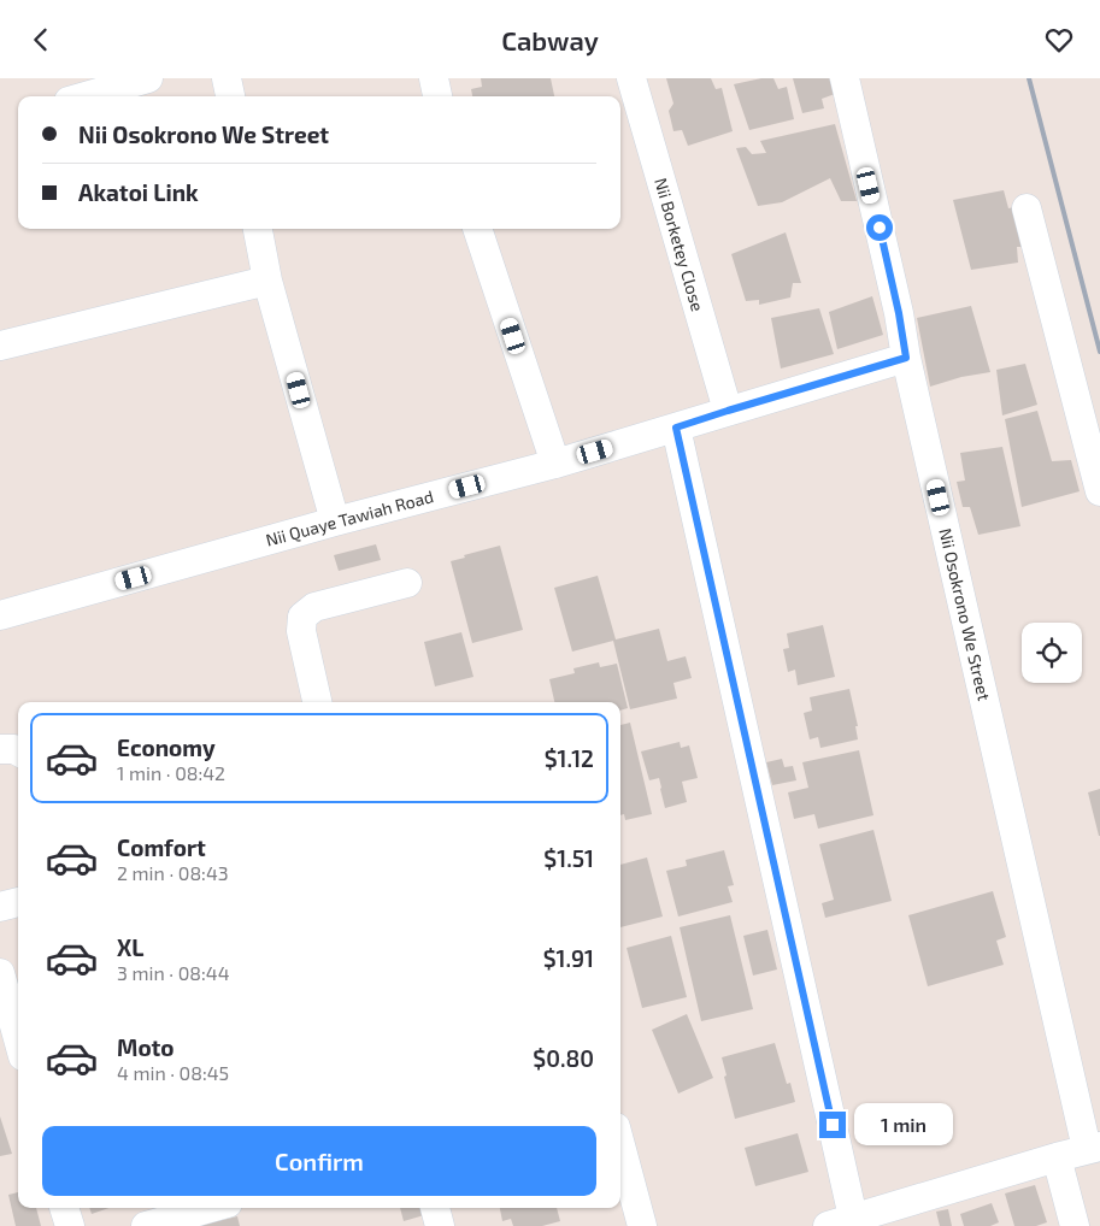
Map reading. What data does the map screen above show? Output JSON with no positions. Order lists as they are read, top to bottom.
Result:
{
  "streets": {
    "street": ["Nii Borketey Close", "Nii Quaye Tawiah Road", "Nii Osokrono We Street"]
  },
  "crossings": [
    ["Nii Borketey Close", "Nii Quaye Tawiah Road"],
    ["Nii Quaye Tawiah Road", "Nii Osokrono We Street"]
  ],
  "page": {
    "header": "Cabway",
    "banner": ["Nii Osokrono We Street", "Akatoi Link"],
    "list": [
      {
        "name": "Economy",
        "note": "1 min · 08:42",
        "value": "$1.12"
      },
      {
        "name": "Comfort",
        "note": "2 min · 08:43",
        "value": "$1.51"
      },
      {
        "name": "XL",
        "note": "3 min · 08:44",
        "value": "$1.91"
      },
      {
        "name": "Moto",
        "note": "4 min · 08:45",
        "value": "$0.80"
      }
    ],
    "bubble": "1 min",
    "buttons": "Confirm"
  }
}
